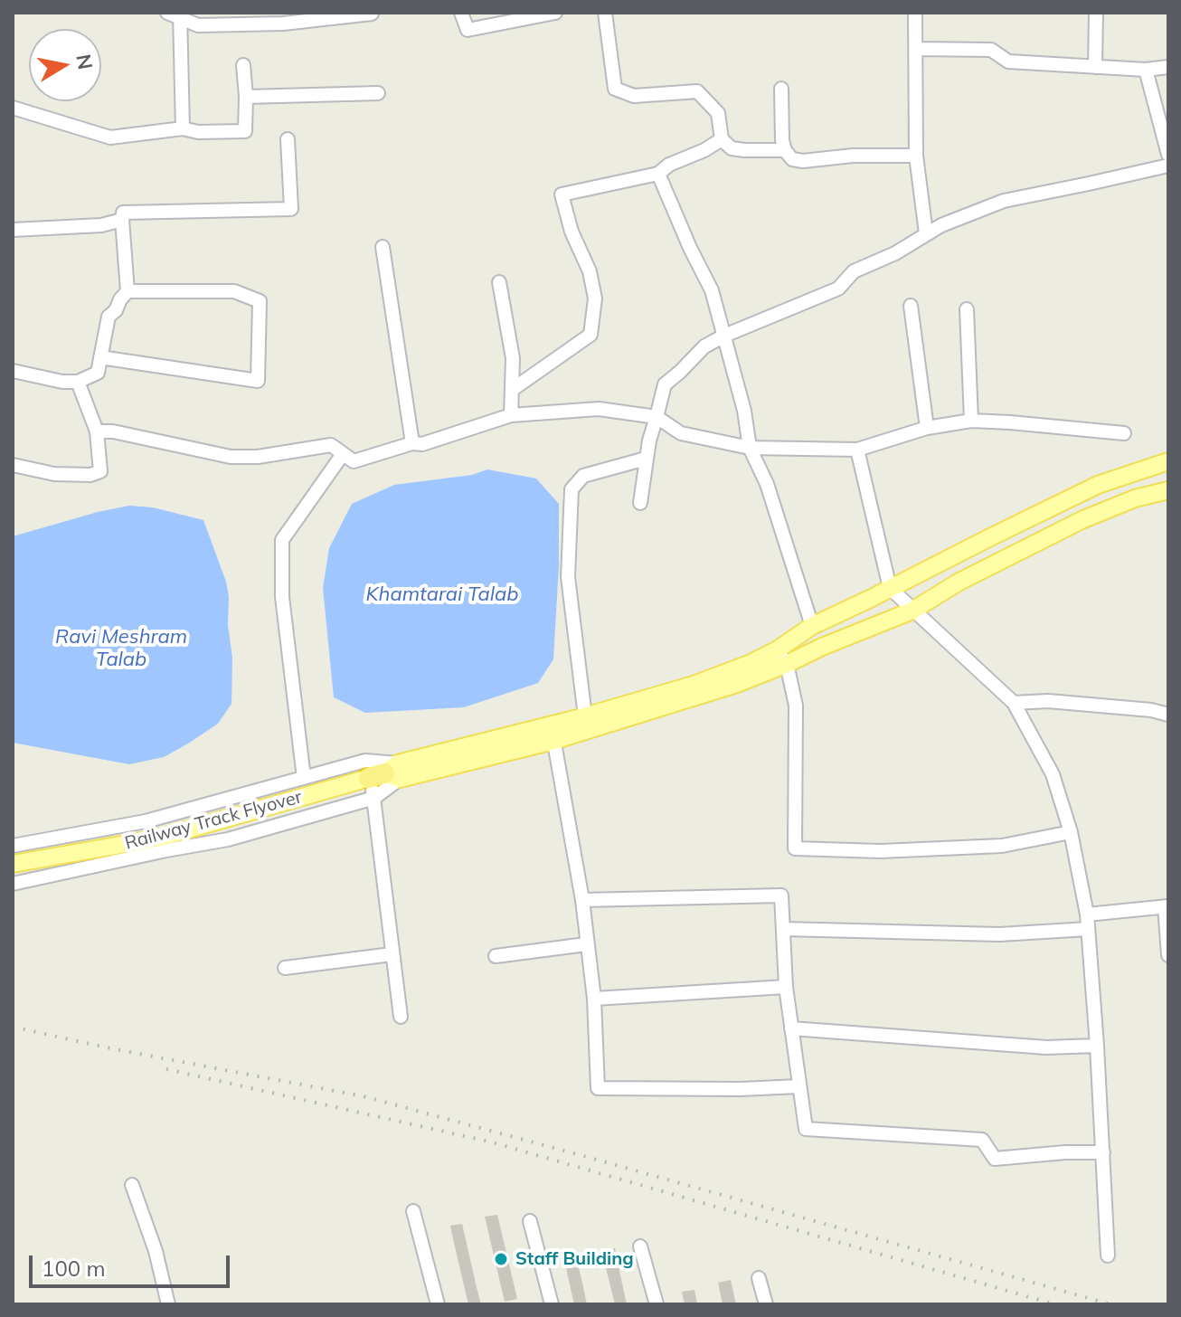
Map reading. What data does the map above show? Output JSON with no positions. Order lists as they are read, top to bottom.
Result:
{
  "streets": {
    "main road": ["Railway Track Flyover"]
  },
  "water": ["Khamtarai Talab", "Ravi Meshram Talab"],
  "places": ["Staff Building"],
  "scale_bar": "100 m",
  "north": "right"
}
